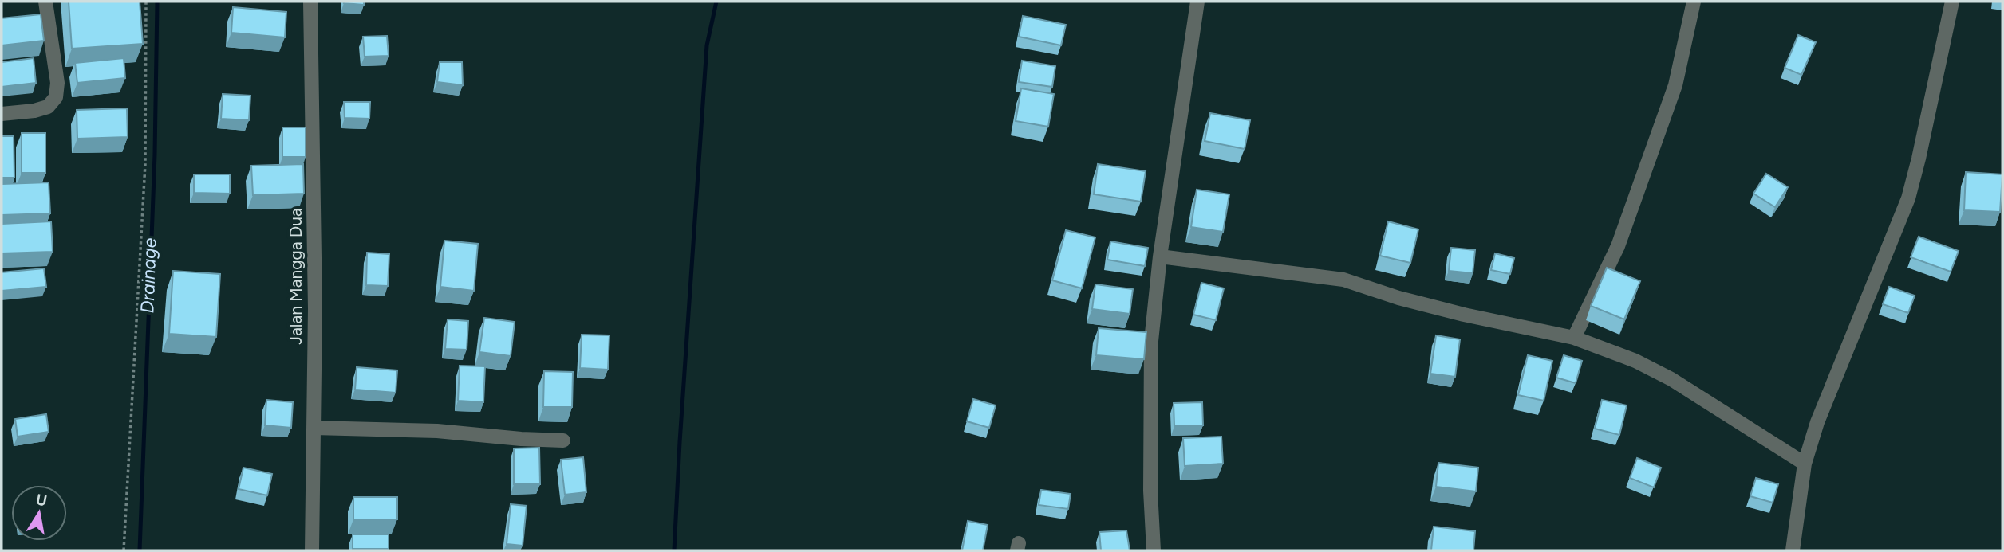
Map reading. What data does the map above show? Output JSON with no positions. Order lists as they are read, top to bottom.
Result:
{
  "streets": {
    "street": ["Jalan Mangga Dua"]
  },
  "water": ["Drainage"],
  "north": "top"
}
